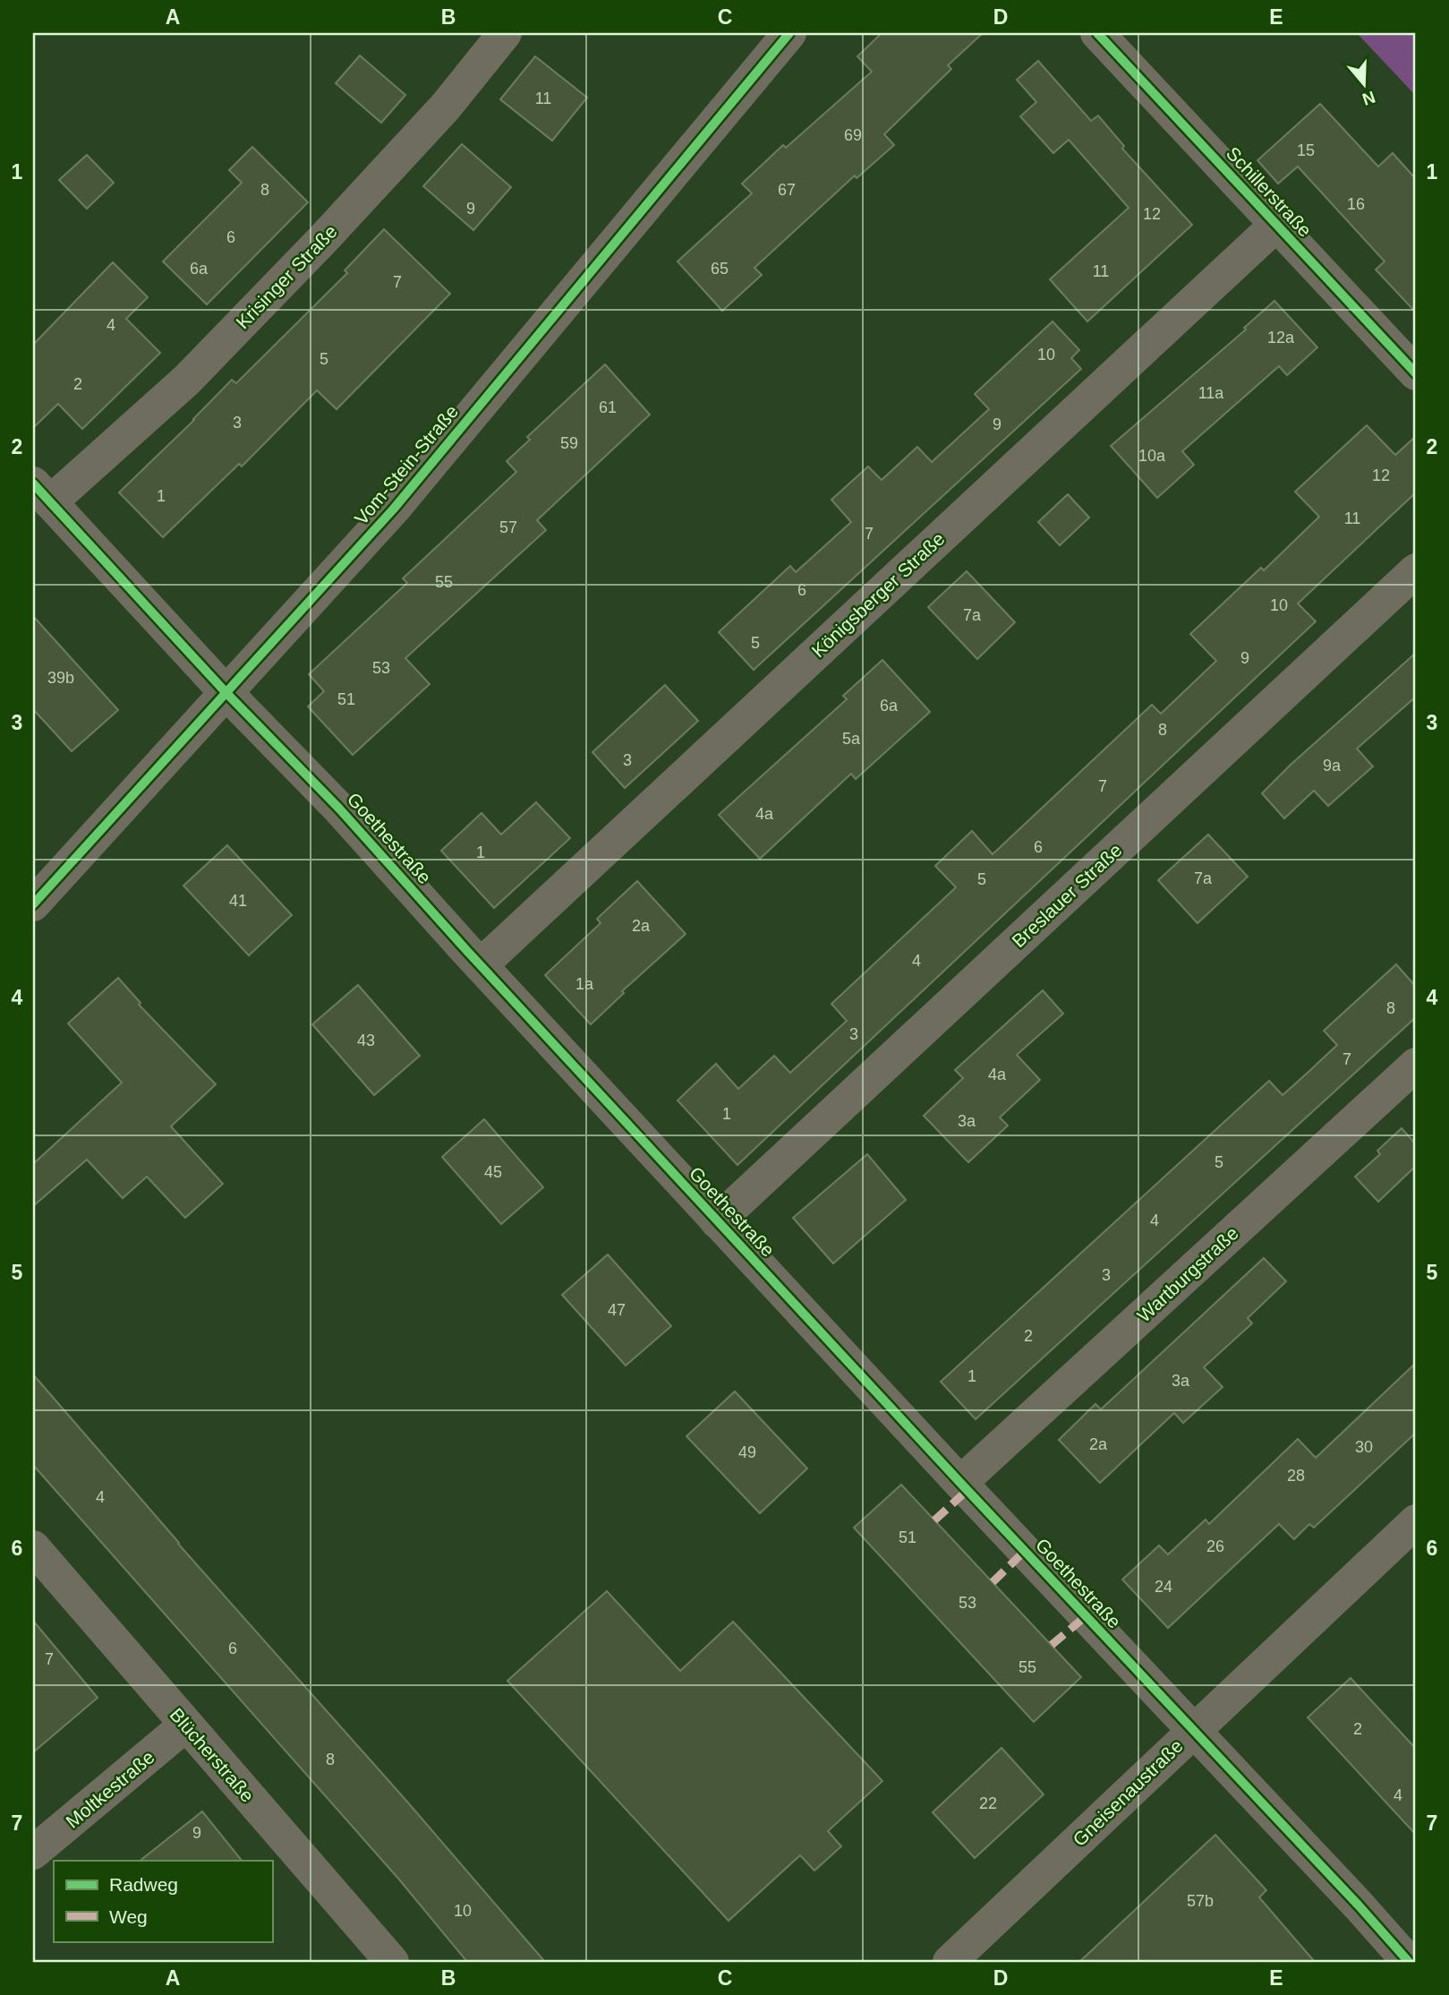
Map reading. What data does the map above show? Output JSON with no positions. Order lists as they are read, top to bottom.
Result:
{
  "streets": {
    "street": [
      "Schillerstraße",
      "Krisinger Straße",
      "Vom-Stein-Straße",
      "Königsberger Straße",
      "Goethestraße",
      "Breslauer Straße",
      "Wartburgstraße",
      "Blücherstraße",
      "Moltkestraße",
      "Gneisenaustraße"
    ]
  },
  "crossings": [
    ["Schillerstraße", "Königsberger Straße"],
    ["Krisinger Straße", "Goethestraße"],
    ["Vom-Stein-Straße", "Goethestraße"],
    ["Königsberger Straße", "Goethestraße"],
    ["Goethestraße", "Breslauer Straße"],
    ["Goethestraße", "Wartburgstraße"],
    ["Goethestraße", "Gneisenaustraße"],
    ["Blücherstraße", "Moltkestraße"]
  ],
  "house_numbers": [
    "11",
    "69",
    "15",
    "8",
    "67",
    "16",
    "9",
    "12",
    "6",
    "6a",
    "65",
    "11",
    "7",
    "4",
    "12a",
    "10",
    "5",
    "2",
    "11a",
    "61",
    "3",
    "9",
    "59",
    "10a",
    "12",
    "1",
    "11",
    "57",
    "7",
    "55",
    "6",
    "10",
    "7a",
    "5",
    "9",
    "53",
    "39b",
    "51",
    "6a",
    "8",
    "5a",
    "3",
    "9a",
    "7",
    "4a",
    "6",
    "1",
    "7a",
    "5",
    "41",
    "2a",
    "4",
    "1a",
    "8",
    "3",
    "43",
    "7",
    "4a",
    "1",
    "3a",
    "5",
    "45",
    "4",
    "3",
    "47",
    "2",
    "1",
    "3a",
    "2a",
    "30",
    "49",
    "28",
    "4",
    "51",
    "26",
    "24",
    "53",
    "6",
    "7",
    "55",
    "2",
    "8",
    "4",
    "22",
    "9",
    "57b",
    "10"
  ],
  "legend": ["Radweg", "Weg"],
  "north": "bottom",
  "grid": {
    "columns": [
      "A",
      "B",
      "C",
      "D",
      "E"
    ],
    "rows": [
      "1",
      "2",
      "3",
      "4",
      "5",
      "6",
      "7"
    ]
  }
}
